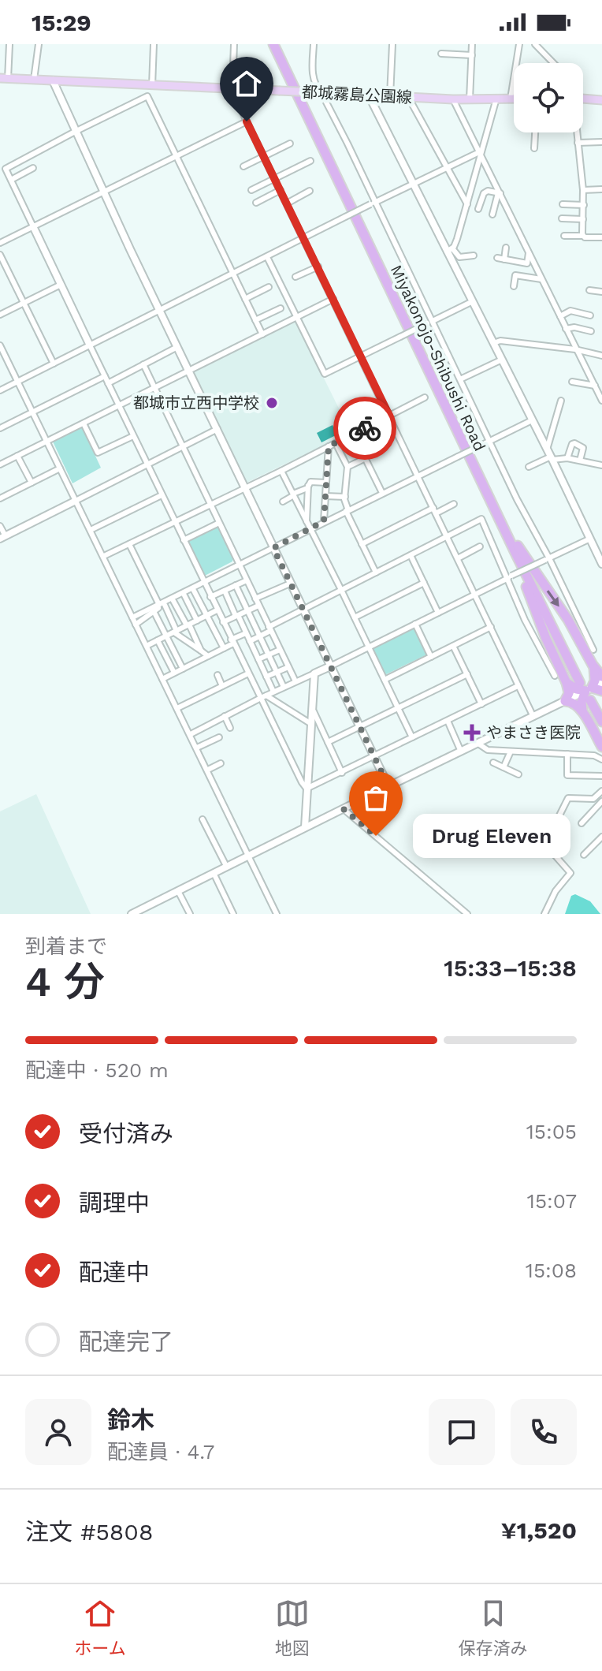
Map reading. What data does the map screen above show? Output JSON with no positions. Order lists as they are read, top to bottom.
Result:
{
  "streets": {
    "highway": ["Miyakonojo-Shibushi Road"],
    "main road": ["都城霧島公園線"]
  },
  "places": {
    "other": ["都城市立西中学校", "Drug Eleven"],
    "health": ["やまさき医院"]
  },
  "page": {
    "status": "15:29",
    "bubble": "Drug Eleven",
    "heading": ["4 分", "到着まで", "15:33–15:38"],
    "panel": [
      "鈴木",
      "配達員 · 4.7",
      "注文 #5808",
      "¥1,520"
    ],
    "bar": "配達中 · 520 m",
    "list": [
      ["受付済み", "15:05"],
      ["調理中", "15:07"],
      ["配達中", "15:08"],
      "配達完了"
    ],
    "tabs": ["ホーム", "地図", "保存済み"]
  }
}
